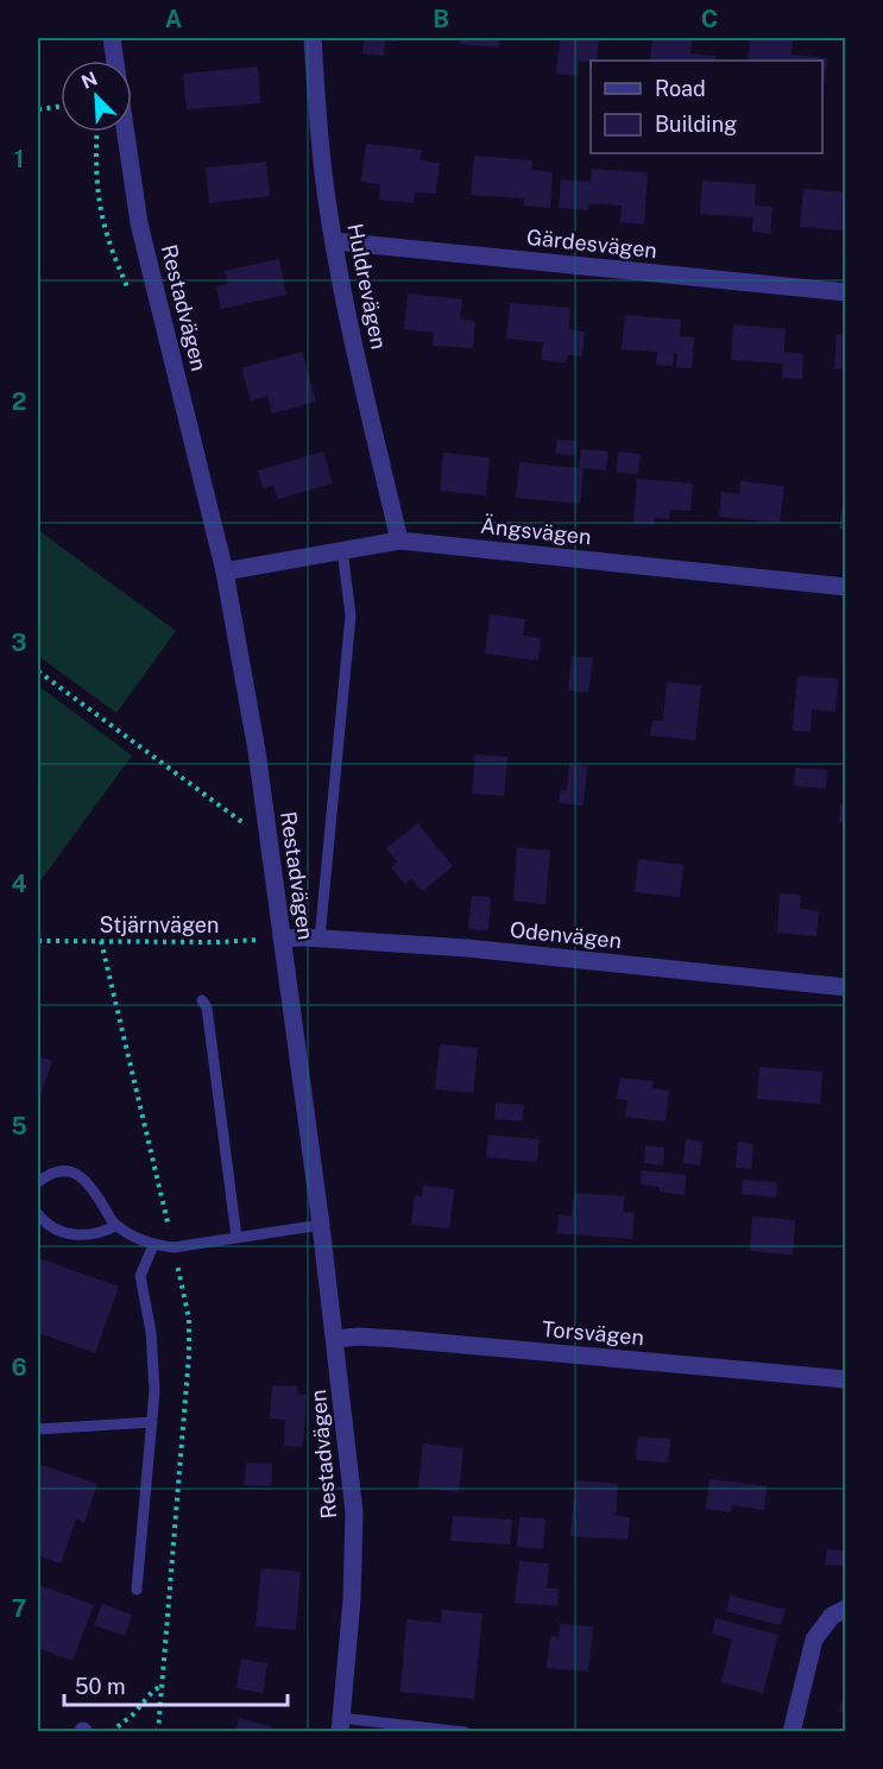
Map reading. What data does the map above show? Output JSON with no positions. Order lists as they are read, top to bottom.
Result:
{
  "streets": {
    "street": [
      "Gärdesvägen",
      "Huldrevägen",
      "Restadvägen",
      "Ängsvägen",
      "Odenvägen",
      "Torsvägen"
    ],
    "path": ["Stjärnvägen"]
  },
  "crossings": [
    ["Gärdesvägen", "Huldrevägen"],
    ["Huldrevägen", "Ängsvägen"],
    ["Restadvägen", "Ängsvägen"],
    ["Restadvägen", "Stjärnvägen"],
    ["Restadvägen", "Odenvägen"],
    ["Restadvägen", "Torsvägen"],
    ["Stjärnvägen", "Odenvägen"]
  ],
  "legend": ["Road", "Building"],
  "scale_bar": "50 m",
  "north": "top left",
  "grid": {
    "columns": ["A", "B", "C"],
    "rows": [
      "1",
      "2",
      "3",
      "4",
      "5",
      "6",
      "7"
    ]
  }
}
